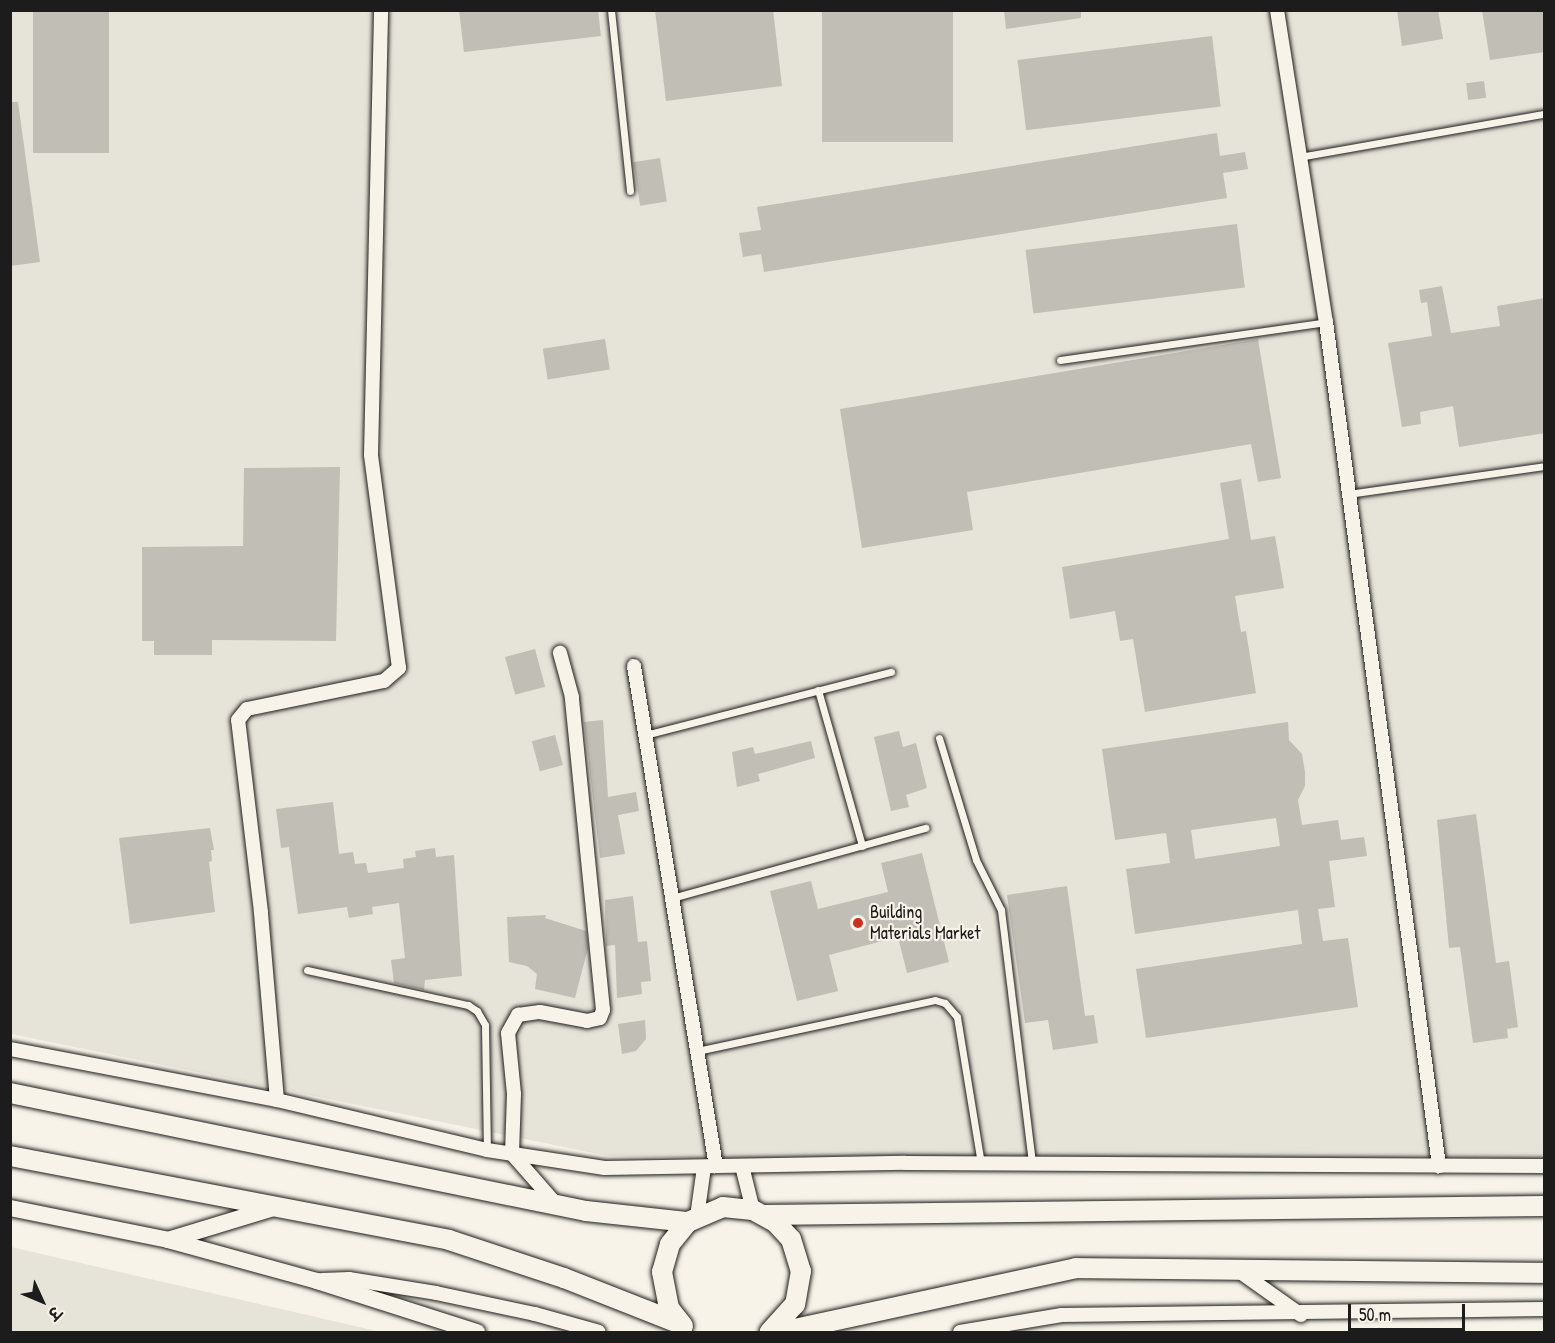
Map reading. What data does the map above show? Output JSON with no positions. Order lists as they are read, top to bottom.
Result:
{
  "places": ["Building Materials Market"],
  "scale_bar": "50 m",
  "north": "bottom right"
}
